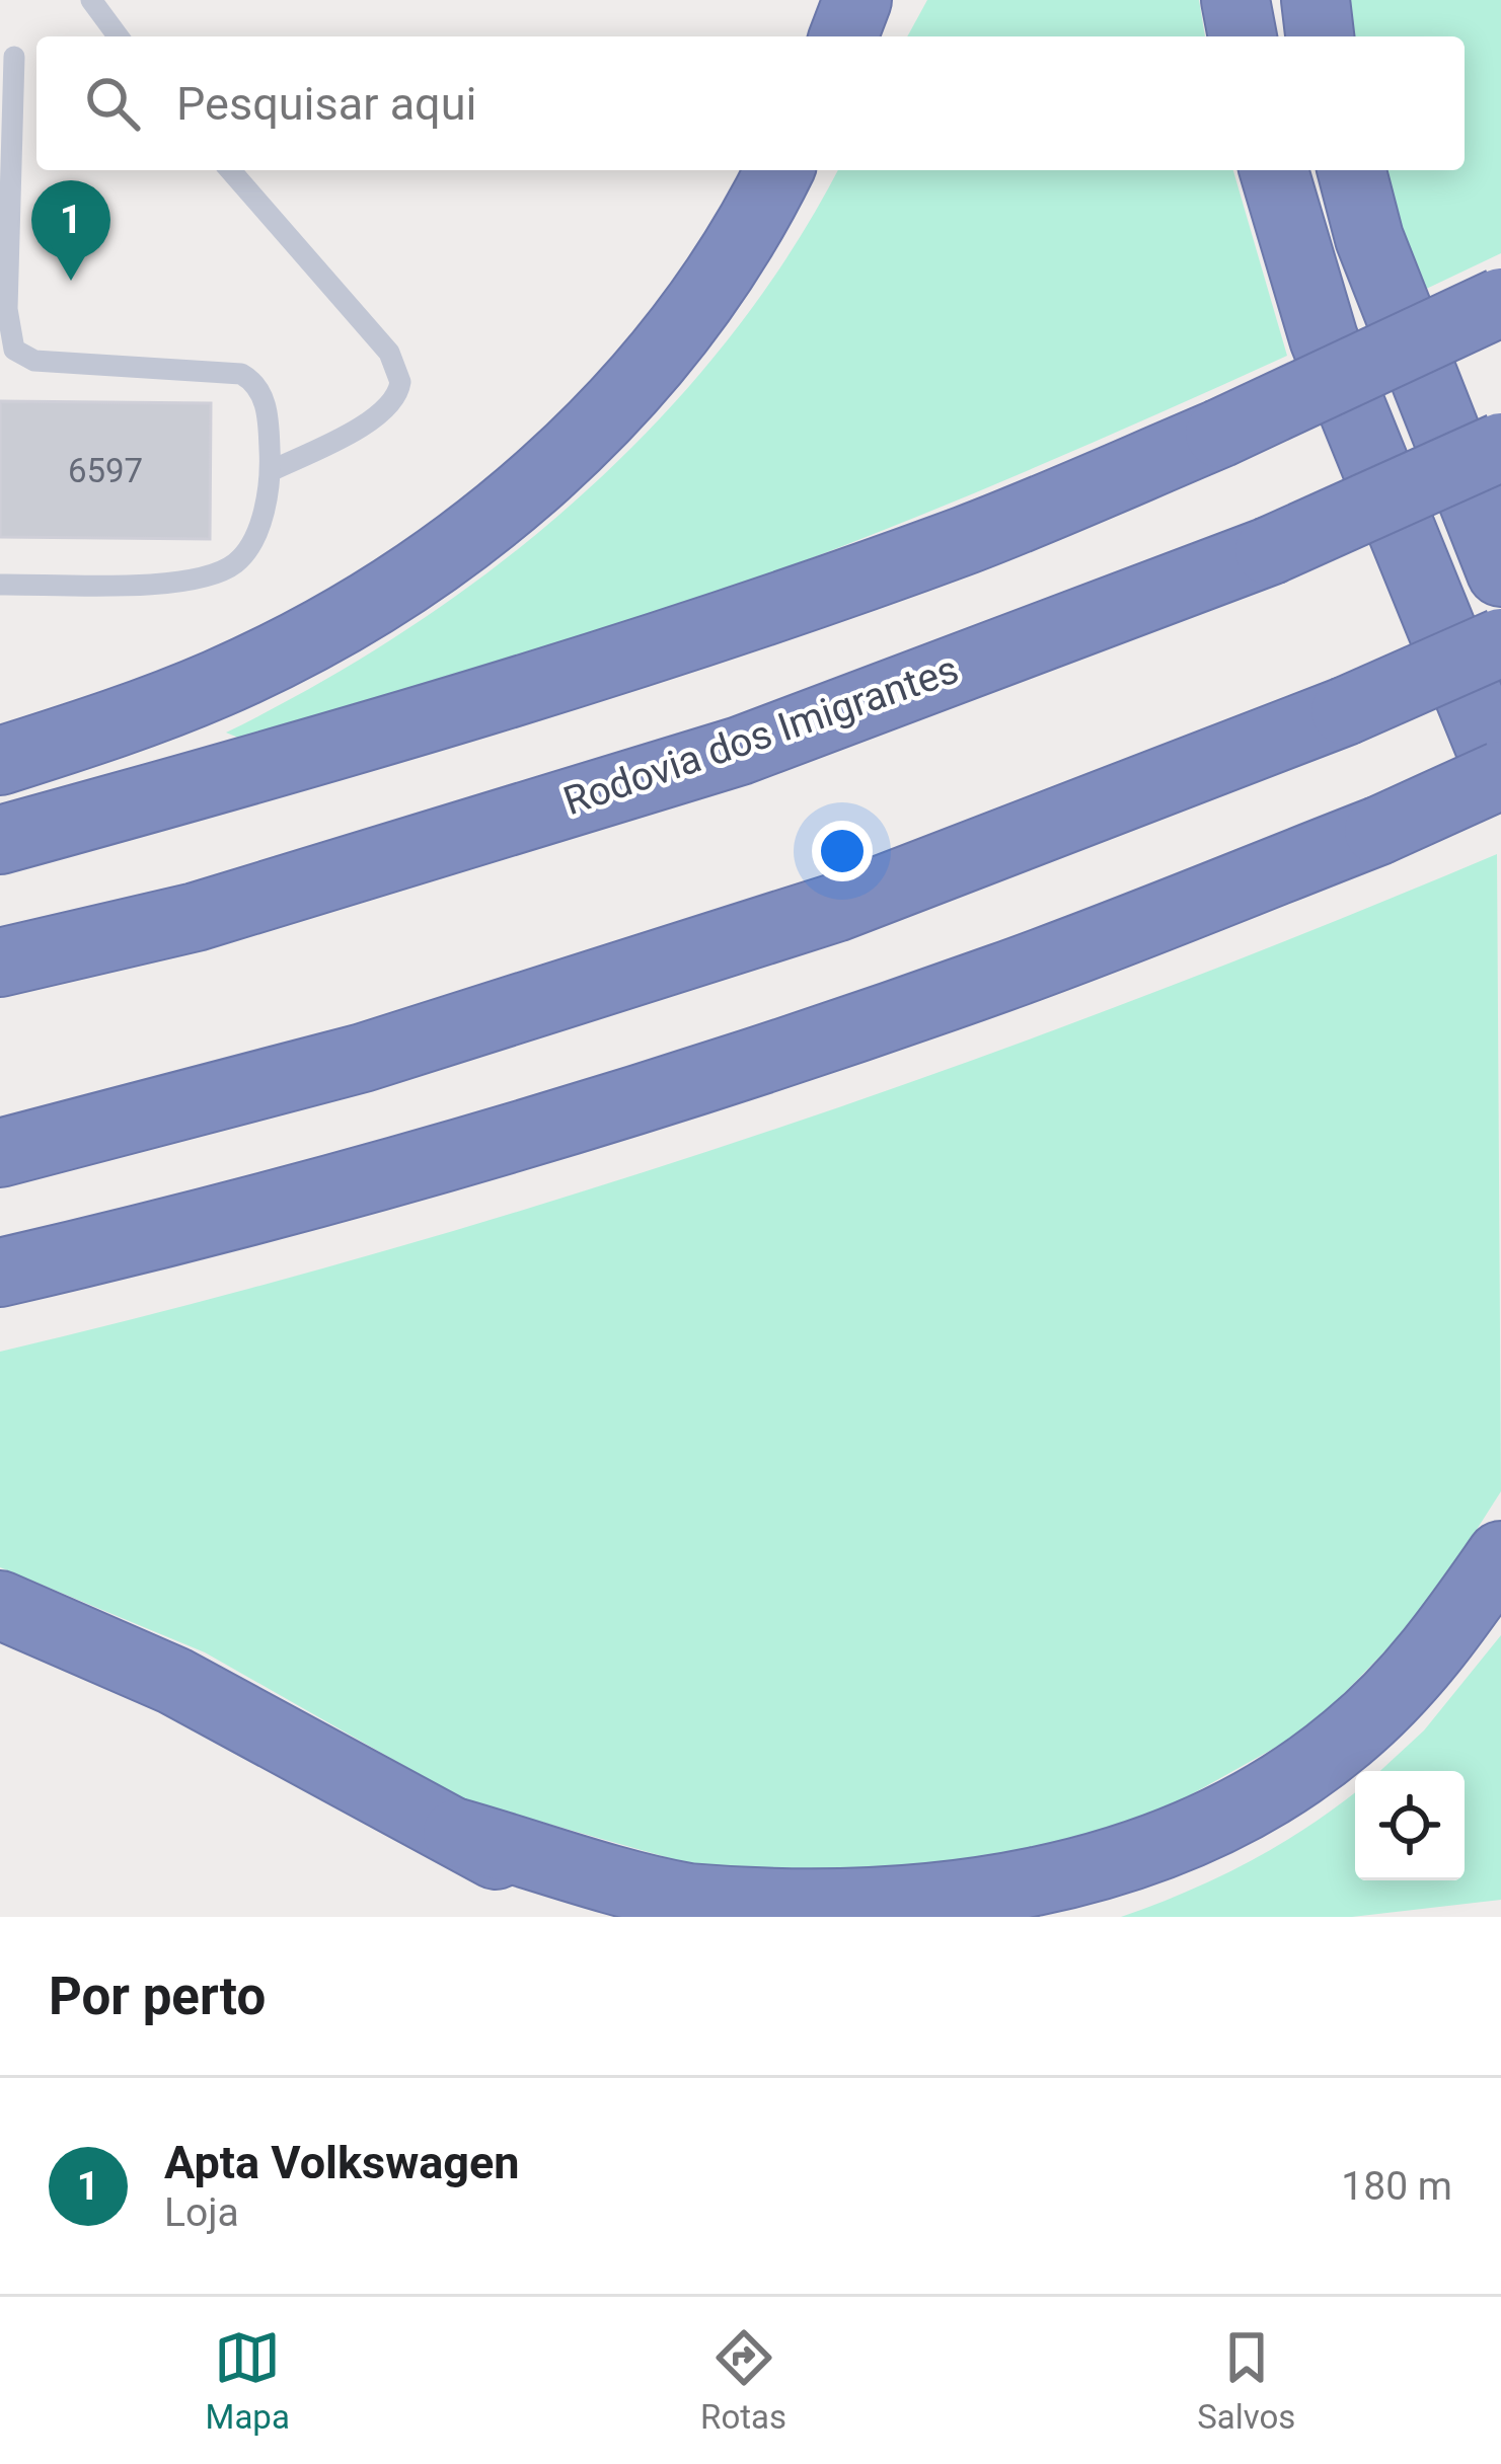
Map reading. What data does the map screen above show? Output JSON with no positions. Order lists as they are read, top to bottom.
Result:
{
  "streets": {
    "highway": ["Rodovia dos Imigrantes"]
  },
  "house_numbers": ["6597"],
  "page": {
    "search": "Pesquisar aqui",
    "pins": "1",
    "heading": "Por perto",
    "list": [
      {
        "mark": "1",
        "name": "Apta Volkswagen",
        "note": "Loja",
        "value": "180 m"
      }
    ],
    "nav": ["Mapa", "Rotas", "Salvos"]
  }
}
